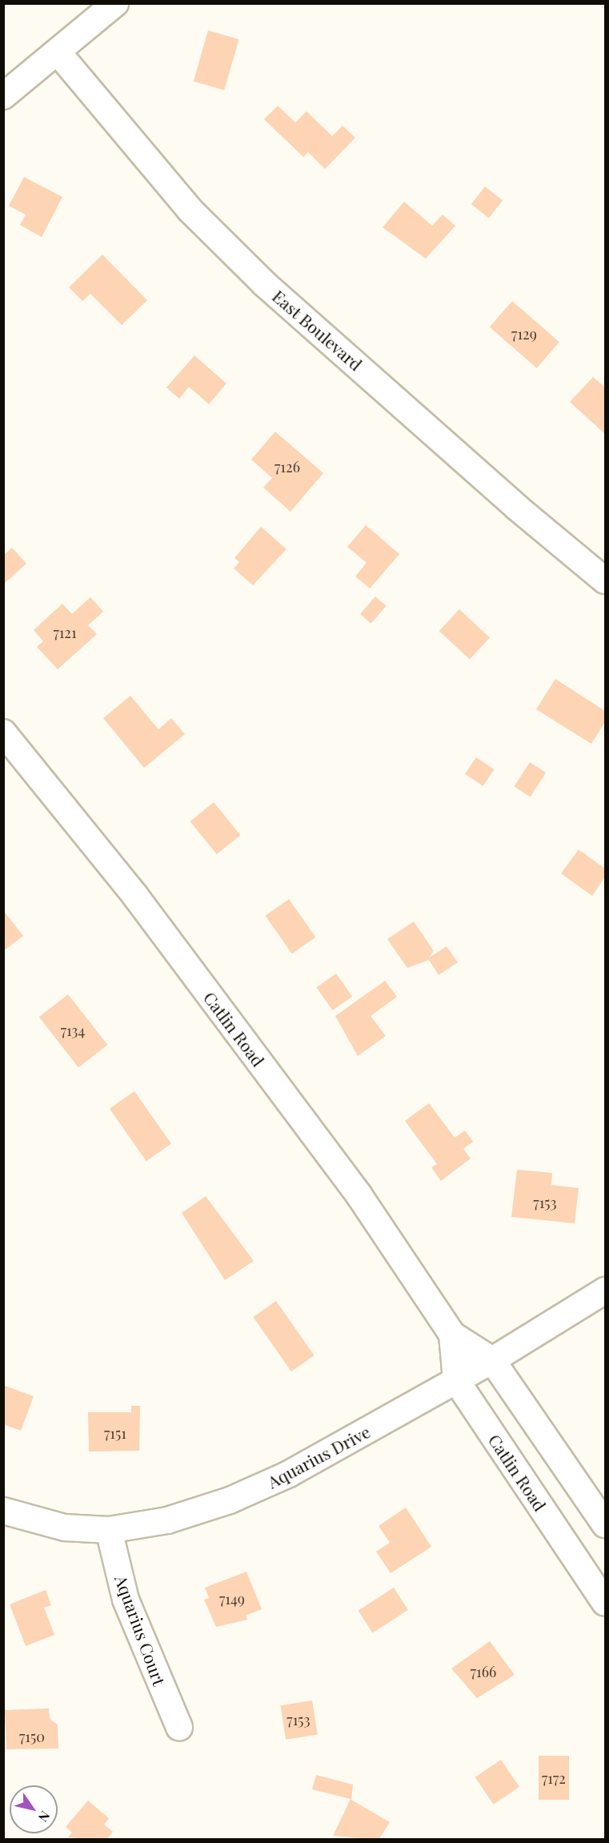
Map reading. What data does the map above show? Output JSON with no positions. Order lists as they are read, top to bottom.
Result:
{
  "streets": {
    "street": [
      "East Boulevard",
      "Catlin Road",
      "Aquarius Drive",
      "Aquarius Court"
    ]
  },
  "crossings": [
    ["Catlin Road", "Aquarius Drive"],
    ["Aquarius Drive", "Aquarius Court"]
  ],
  "house_numbers": [
    "7129",
    "7126",
    "7121",
    "7134",
    "7153",
    "7151",
    "7149",
    "7166",
    "7153",
    "7150",
    "7172"
  ],
  "north": "bottom right"
}
